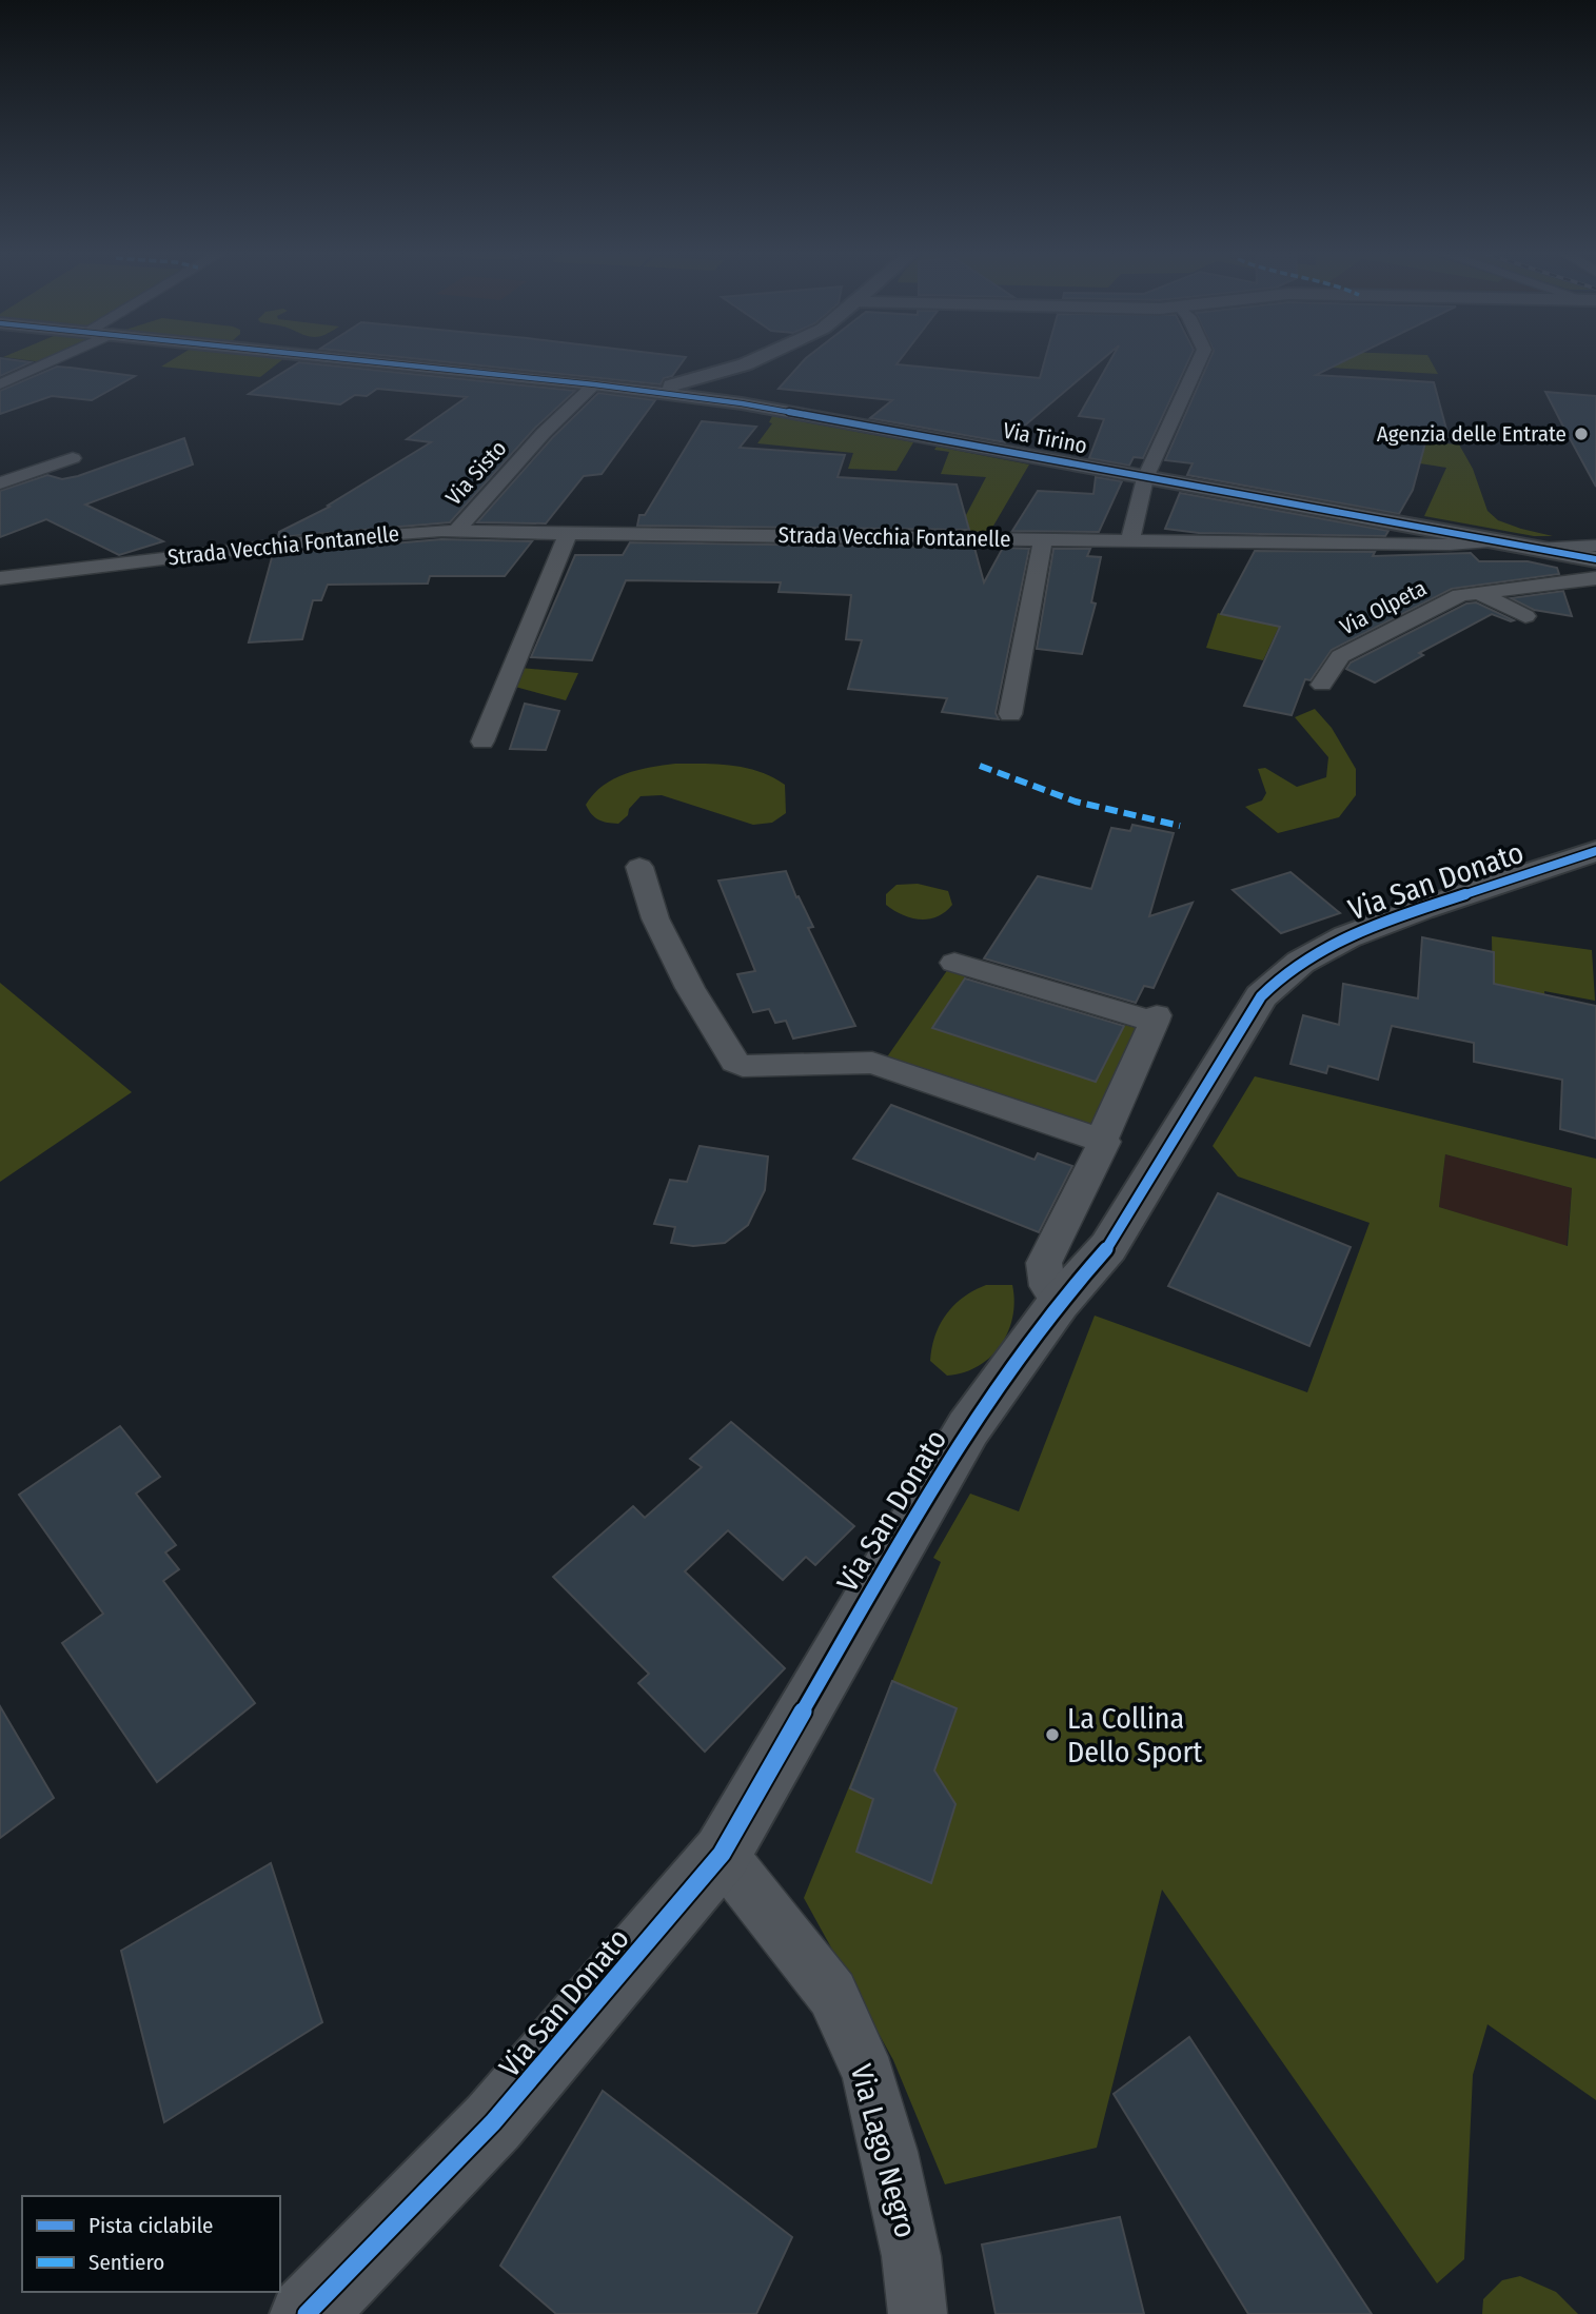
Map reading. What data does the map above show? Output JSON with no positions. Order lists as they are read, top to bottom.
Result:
{
  "streets": {
    "street": [
      "Via Tirino",
      "Via Sisto",
      "Strada Vecchia Fontanelle",
      "Via Olpeta",
      "Via San Donato",
      "Via Lago Negro"
    ]
  },
  "crossings": [
    ["Via Tirino", "Via Sisto"],
    ["Via Tirino", "Strada Vecchia Fontanelle"],
    ["Via Sisto", "Strada Vecchia Fontanelle"],
    ["Via San Donato", "Via Lago Negro"]
  ],
  "places": ["Agenzia delle Entrate", "La Collina Dello Sport"],
  "legend": ["Pista ciclabile", "Sentiero"]
}
